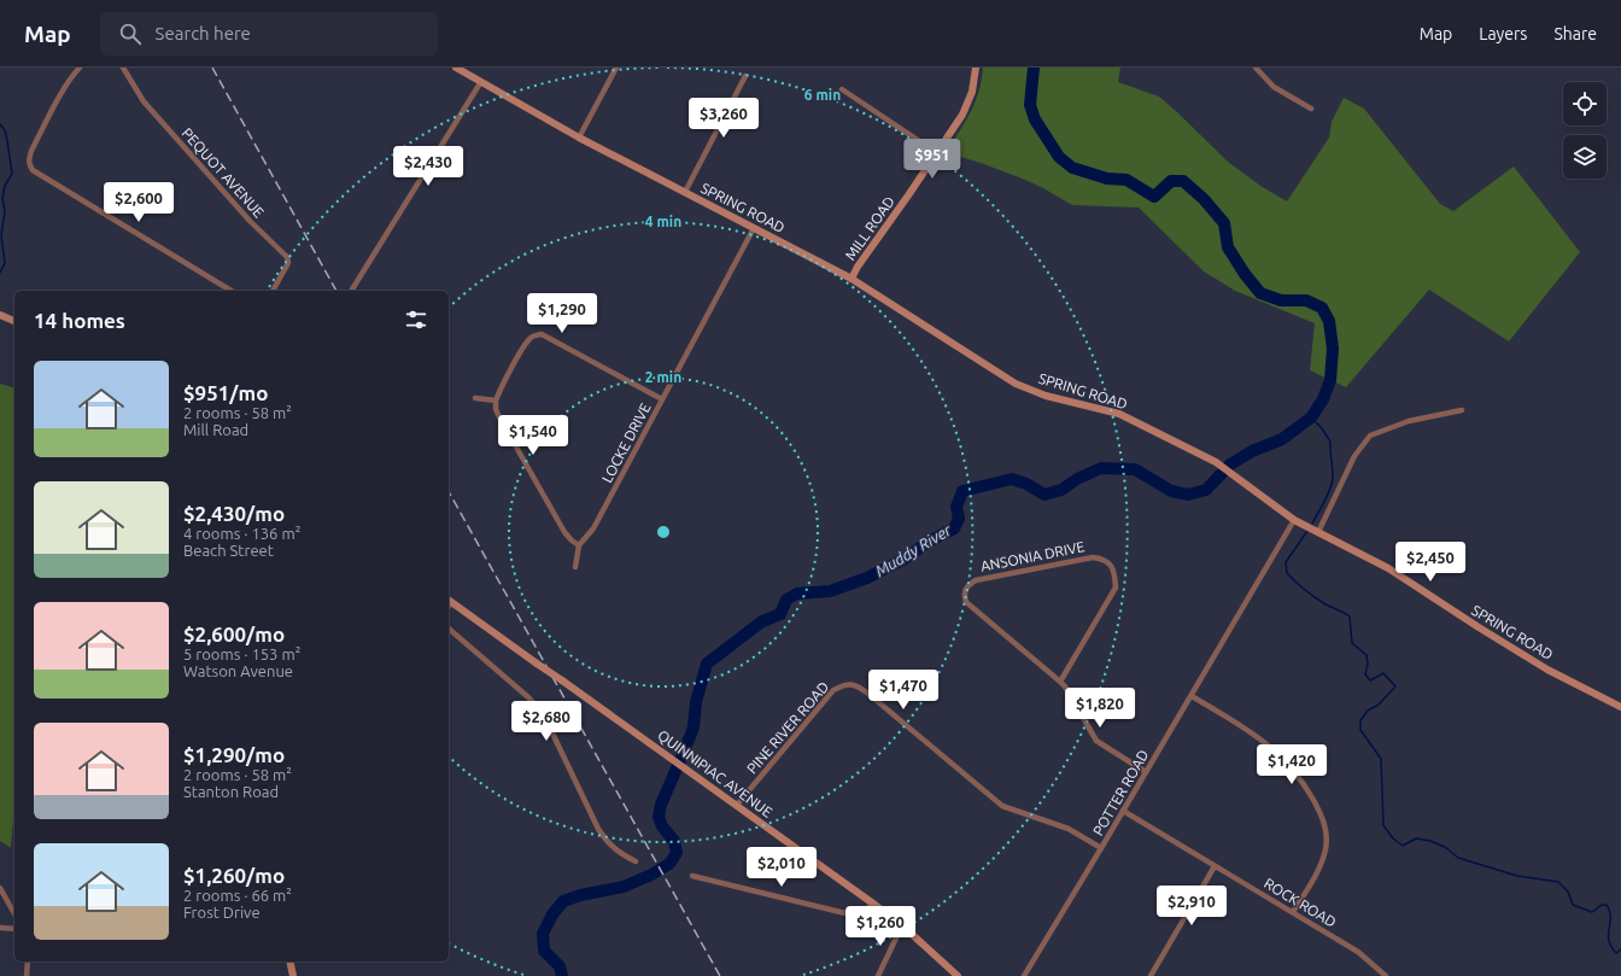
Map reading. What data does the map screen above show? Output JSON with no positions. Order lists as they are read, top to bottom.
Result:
{
  "streets": {
    "street": [
      "PEQUOT AVENUE",
      "SPRING ROAD",
      "MILL ROAD",
      "LOCKE DRIVE",
      "ANSONIA DRIVE",
      "PINE RIVER ROAD",
      "QUINNIPIAC AVENUE",
      "POTTER ROAD",
      "ROCK ROAD"
    ]
  },
  "crossings": [
    ["SPRING ROAD", "MILL ROAD"],
    ["SPRING ROAD", "LOCKE DRIVE"],
    ["SPRING ROAD", "POTTER ROAD"],
    ["ANSONIA DRIVE", "POTTER ROAD"],
    ["PINE RIVER ROAD", "QUINNIPIAC AVENUE"],
    ["PINE RIVER ROAD", "POTTER ROAD"],
    ["POTTER ROAD", "ROCK ROAD"]
  ],
  "water": ["Muddy River"],
  "page": {
    "header": "Map",
    "search": "Search here",
    "nav": ["Map", "Layers", "Share"],
    "price": [
      "$3,260",
      "$951",
      "$2,430",
      "$2,600",
      "$1,290",
      "$1,540",
      "$2,450",
      "$1,470",
      "$1,820",
      "$2,680",
      "$1,420",
      "$2,010",
      "$2,910",
      "$1,260"
    ],
    "heading": "14 homes",
    "list": [
      {
        "name": "$951/mo",
        "note": "2 rooms · 58 m² · Mill Road"
      },
      {
        "name": "$2,430/mo",
        "note": "4 rooms · 136 m² · Beach Street"
      },
      {
        "name": "$2,600/mo",
        "note": "5 rooms · 153 m² · Watson Avenue"
      },
      {
        "name": "$1,290/mo",
        "note": "2 rooms · 58 m² · Stanton Road"
      },
      {
        "name": "$1,260/mo",
        "note": "2 rooms · 66 m² · Frost Drive"
      }
    ]
  },
  "rings": ["6 min", "4 min", "2 min"]
}
